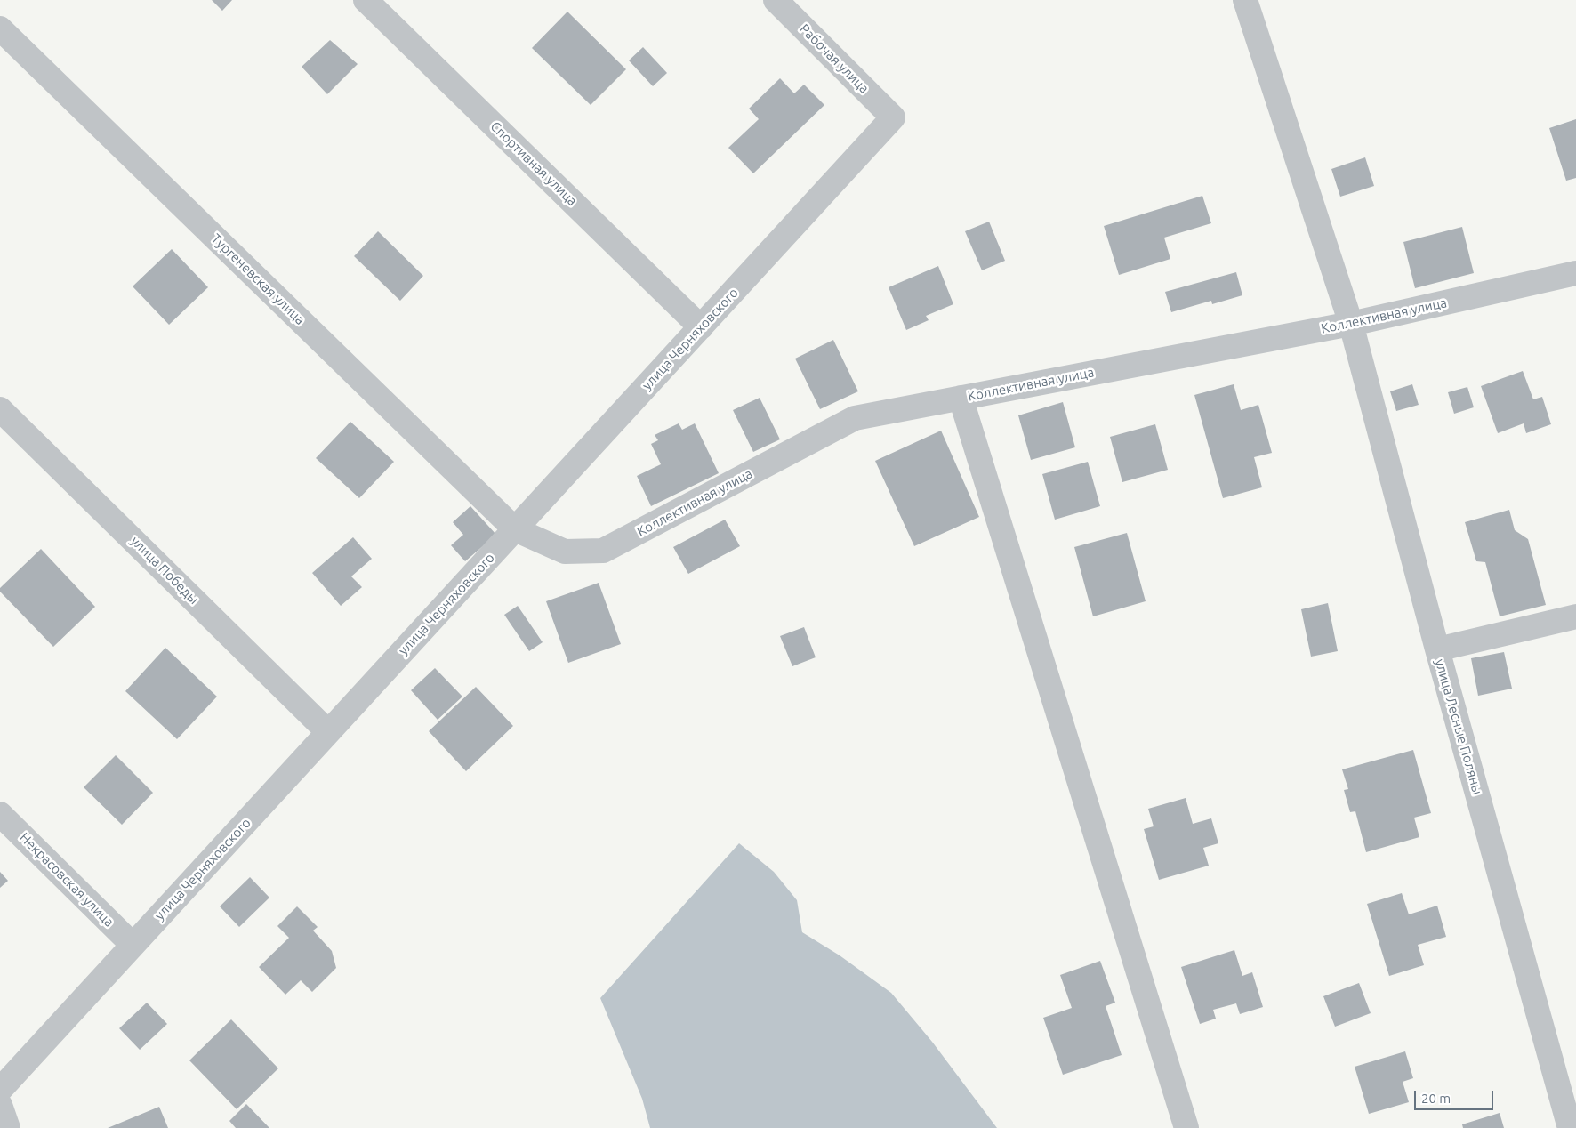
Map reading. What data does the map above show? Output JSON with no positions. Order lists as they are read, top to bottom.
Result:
{
  "streets": {
    "street": [
      "Рабочая улица",
      "Спортивная улица",
      "Тургеневская улица",
      "Коллективная улица",
      "улица Черняховского",
      "улица Победы",
      "улица Лесные Поляны",
      "Некрасовская улица"
    ]
  },
  "crossings": [
    ["Рабочая улица", "улица Черняховского"],
    ["Спортивная улица", "улица Черняховского"],
    ["Тургеневская улица", "Коллективная улица"],
    ["Тургеневская улица", "улица Черняховского"],
    ["Коллективная улица", "улица Черняховского"],
    ["Коллективная улица", "улица Лесные Поляны"],
    ["улица Черняховского", "улица Победы"],
    ["улица Черняховского", "Некрасовская улица"]
  ],
  "scale_bar": "20 m"
}
